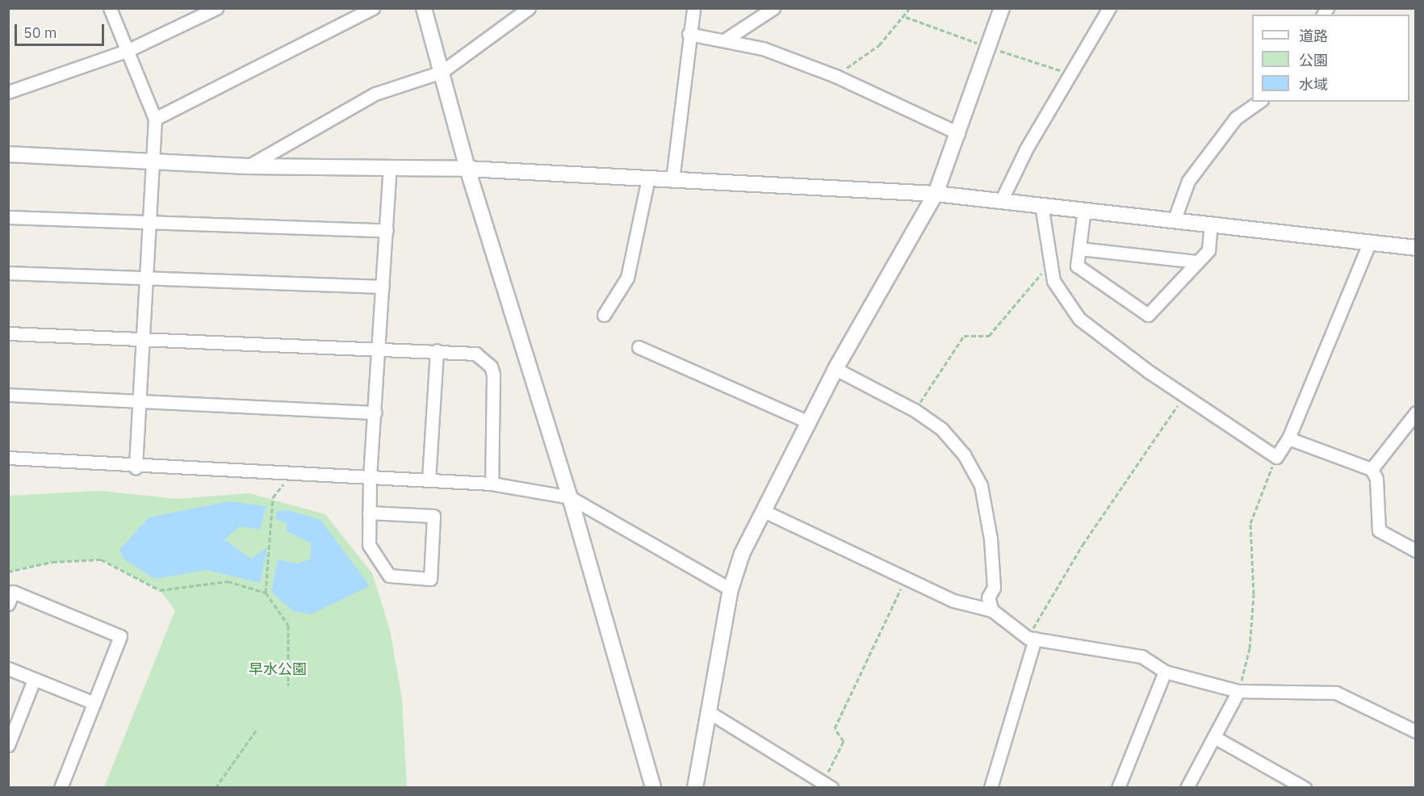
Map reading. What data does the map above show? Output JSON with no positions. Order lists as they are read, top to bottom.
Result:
{
  "parks": ["早水公園"],
  "legend": ["道路", "公園", "水域"],
  "scale_bar": "50 m"
}
